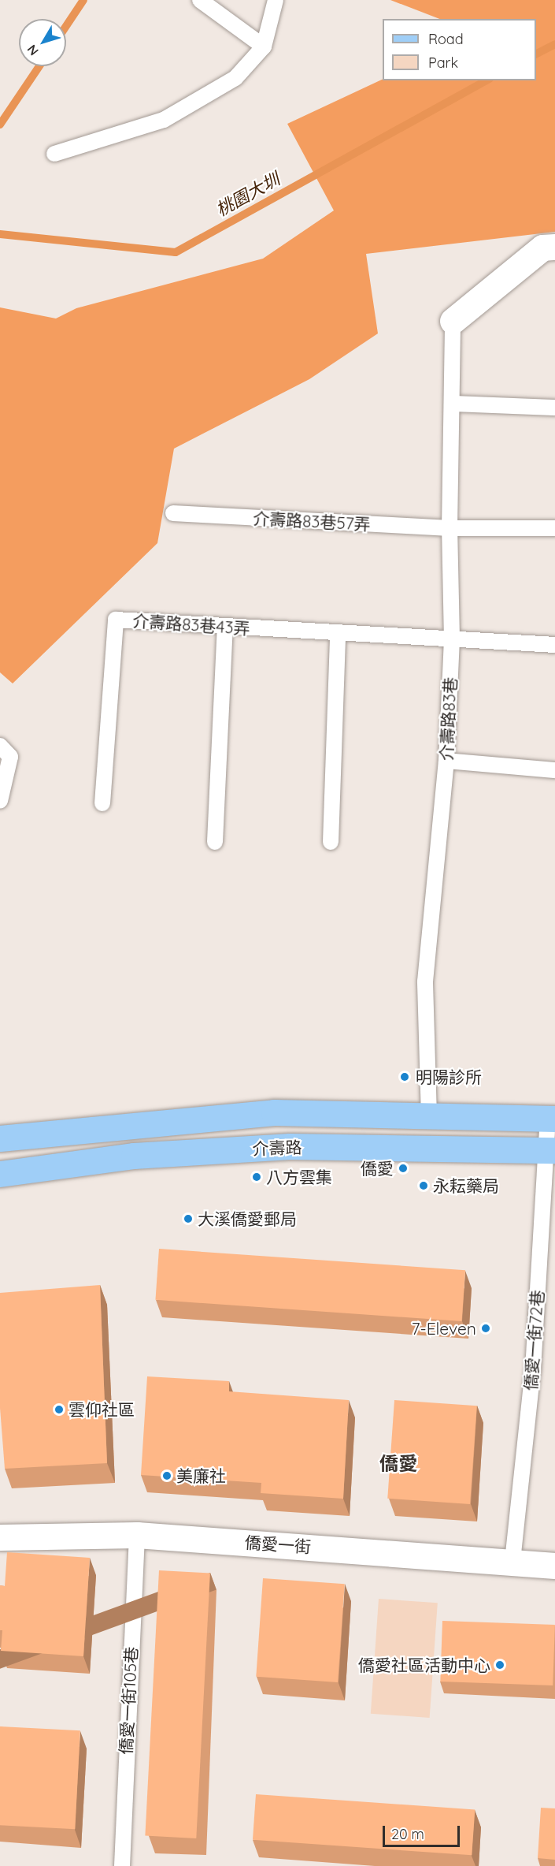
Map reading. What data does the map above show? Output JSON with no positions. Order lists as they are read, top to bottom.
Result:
{
  "streets": {
    "main road": ["介壽路"],
    "street": ["僑愛一街"],
    "lane": [
      "介壽路83巷57弄",
      "介壽路83巷43弄",
      "介壽路83巷",
      "僑愛一街72巷",
      "僑愛一街105巷"
    ]
  },
  "crossings": [
    ["介壽路83巷57弄", "介壽路83巷"],
    ["介壽路83巷43弄", "介壽路83巷"],
    ["介壽路83巷", "介壽路"],
    ["介壽路", "僑愛一街72巷"],
    ["僑愛一街72巷", "僑愛一街"],
    ["僑愛一街", "僑愛一街105巷"]
  ],
  "districts": ["僑愛"],
  "water": ["桃園大圳"],
  "places": [
    "明陽診所",
    "僑愛",
    "八方雲集",
    "永耘藥局",
    "大溪僑愛郵局",
    "7-Eleven",
    "雲仰社區",
    "美廉社",
    "僑愛社區活動中心"
  ],
  "legend": ["Road", "Park"],
  "scale_bar": "20 m",
  "north": "bottom left"
}
